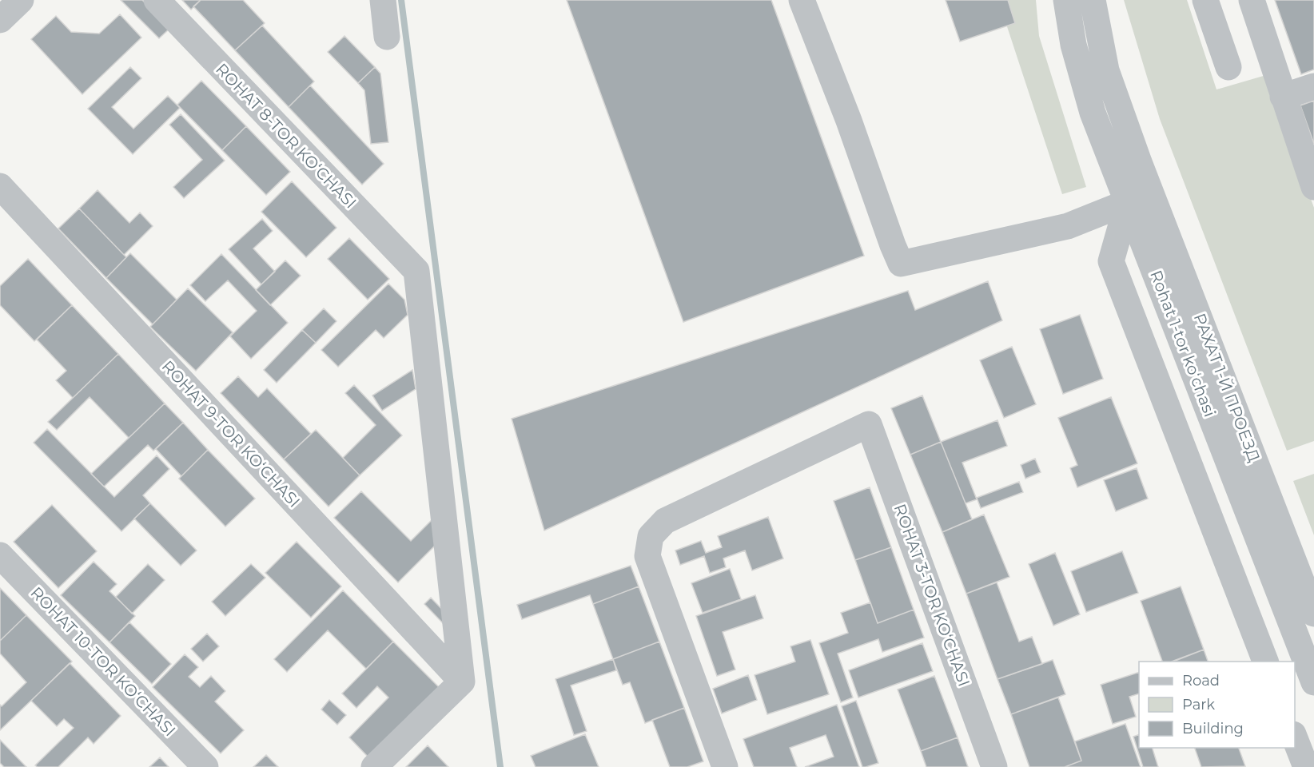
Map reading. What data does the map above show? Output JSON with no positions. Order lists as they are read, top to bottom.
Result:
{
  "streets": {
    "street": [
      "ROHAT 8-TOR KO‘CHASI",
      "Rohat 1-tor koʻchasi",
      "РАХАТ 1-Й ПРОЕЗД",
      "ROHAT 9-TOR KO‘CHASI",
      "ROHAT 3-TOR KO‘CHASI",
      "ROHAT 10-TOR KO‘CHASI"
    ]
  },
  "crossings": [
    ["ROHAT 8-TOR KO‘CHASI", "ROHAT 9-TOR KO‘CHASI"]
  ],
  "legend": ["Road", "Park", "Building"]
}
